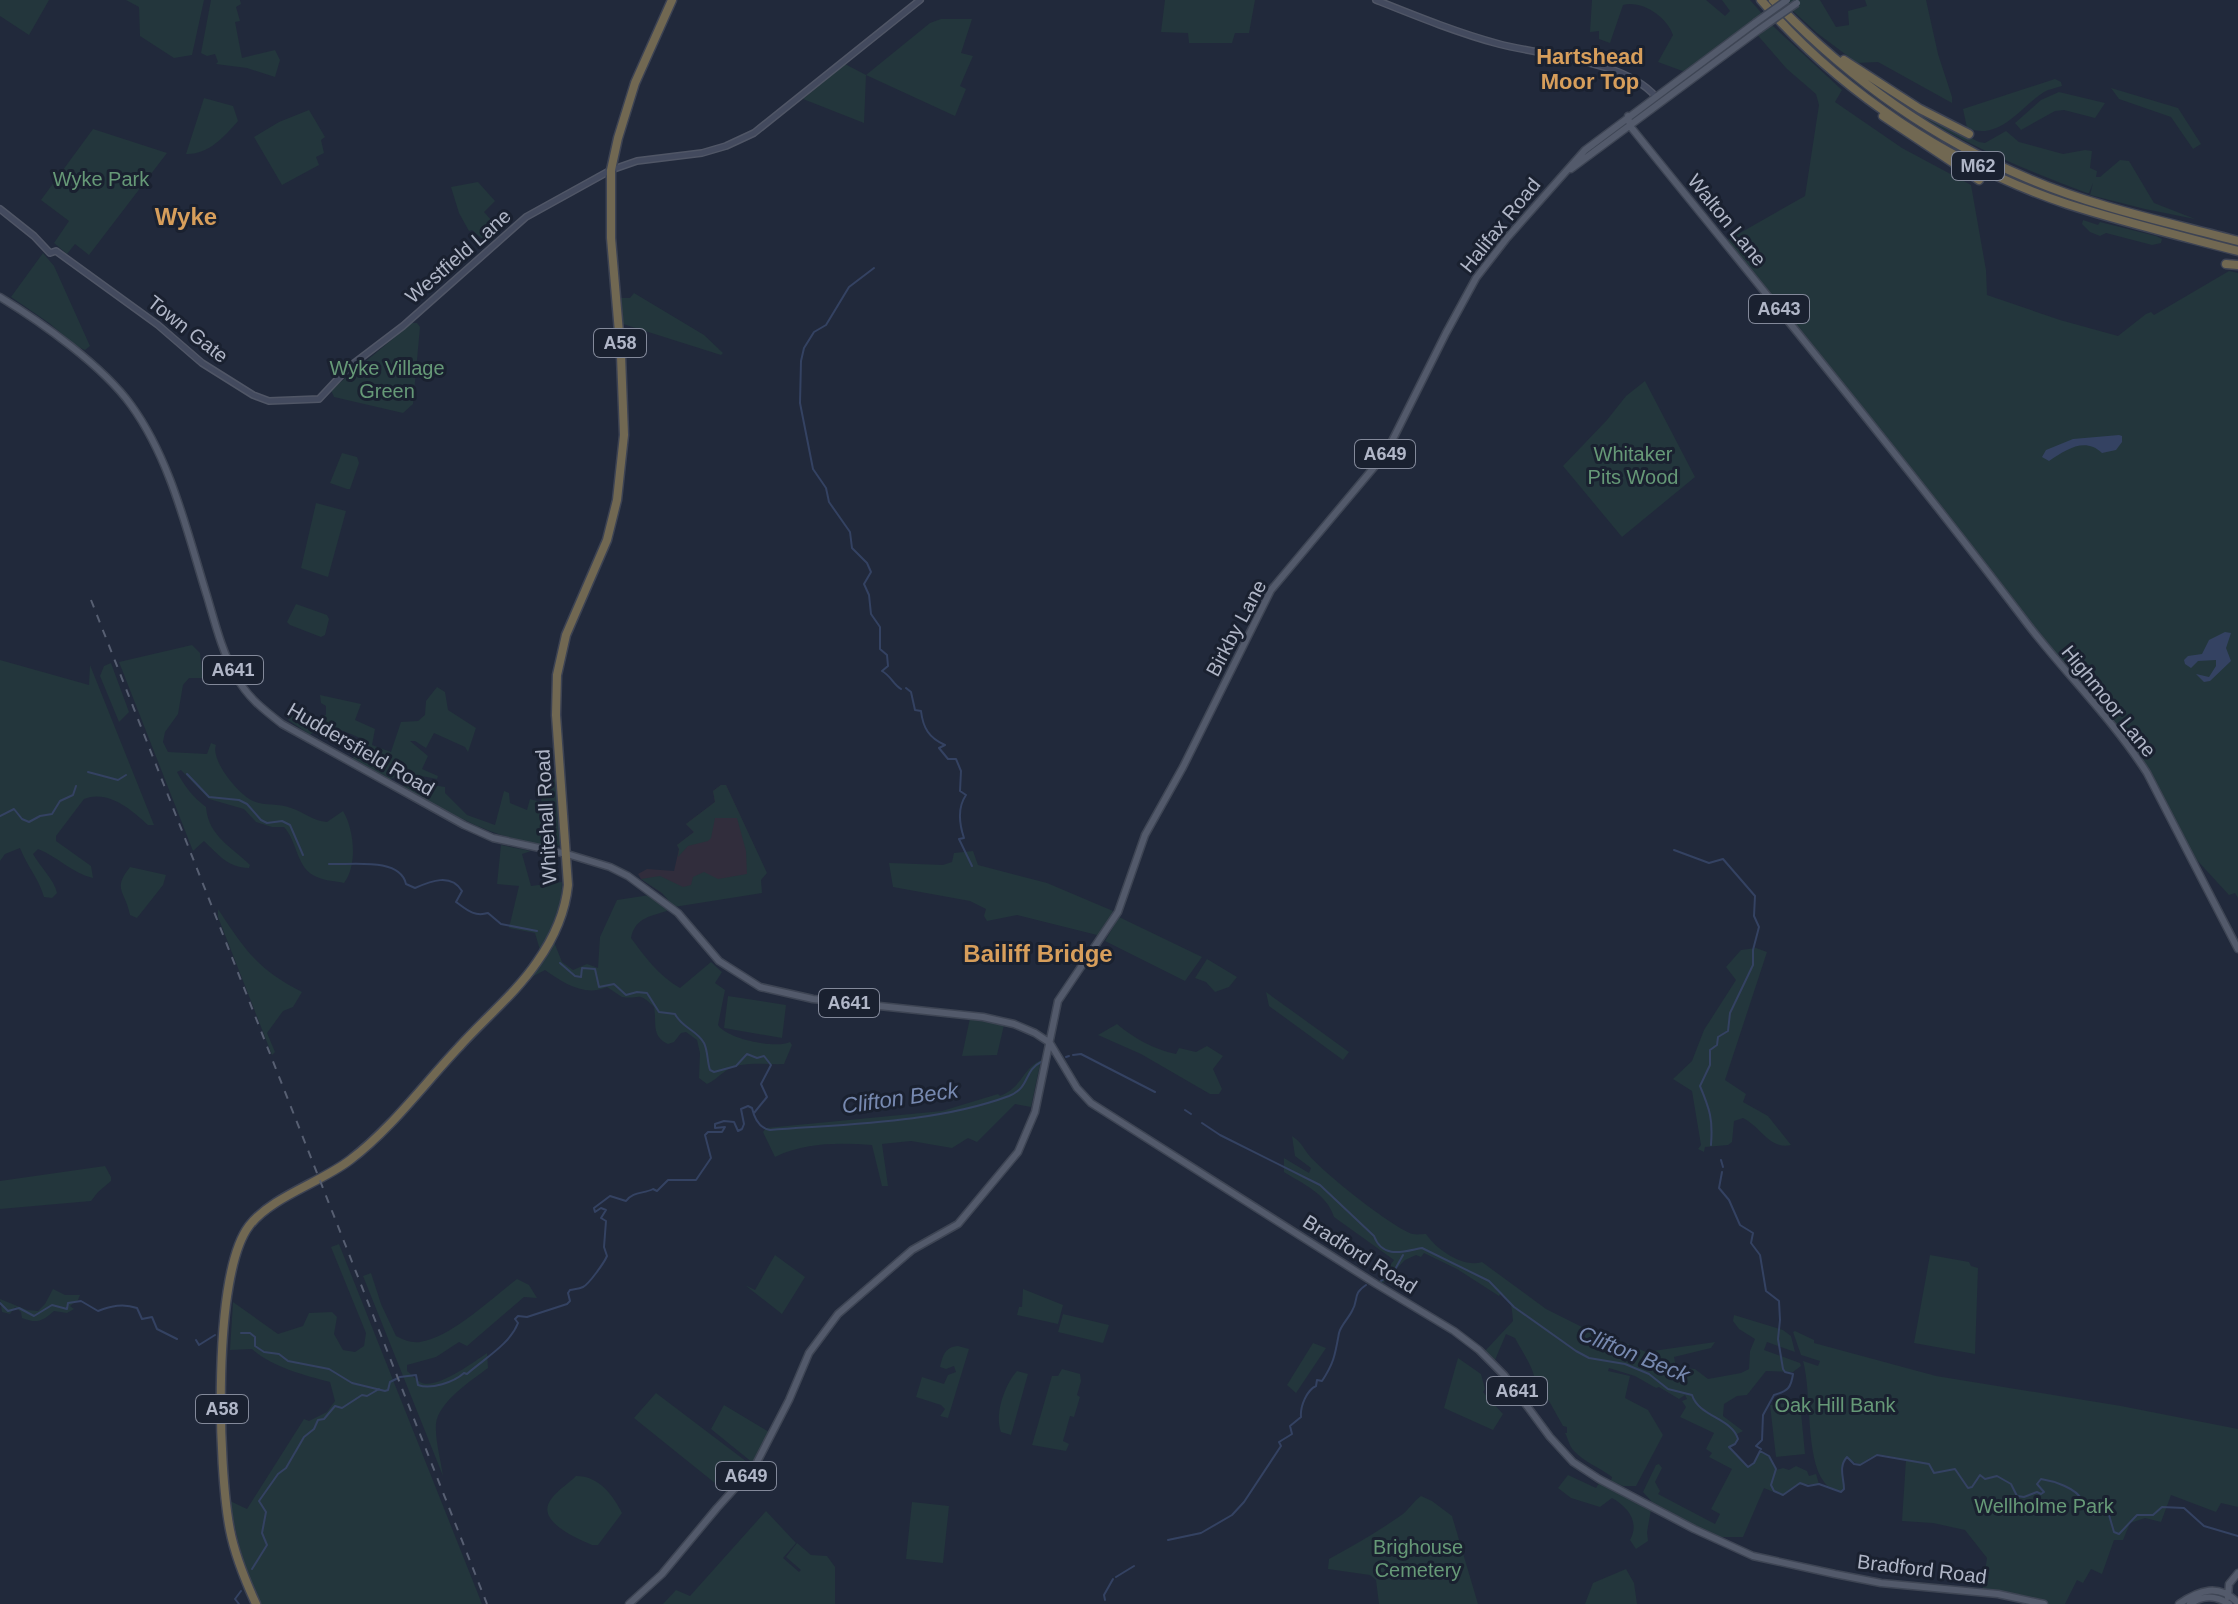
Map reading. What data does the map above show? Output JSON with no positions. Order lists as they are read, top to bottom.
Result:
{
  "streets": {
    "highway": ["M62", "A58", "Whitehall Road"],
    "main road": [
      "Walton Lane",
      "Halifax Road",
      "Westfield Lane",
      "A643",
      "Town Gate",
      "A649",
      "Birkby Lane",
      "A641",
      "Highmoor Lane",
      "Huddersfield Road",
      "Bradford Road"
    ]
  },
  "crossings": [
    ["Walton Lane", "Halifax Road"],
    ["Walton Lane", "Highmoor Lane"],
    ["Halifax Road", "A649"],
    ["Halifax Road", "Birkby Lane"],
    ["Westfield Lane", "Town Gate"],
    ["Westfield Lane", "Whitehall Road"],
    ["A649", "Birkby Lane"],
    ["A649", "Huddersfield Road"],
    ["A649", "Bradford Road"],
    ["Birkby Lane", "Huddersfield Road"],
    ["Birkby Lane", "Bradford Road"],
    ["Huddersfield Road", "Whitehall Road"],
    ["Huddersfield Road", "Bradford Road"]
  ],
  "districts": ["Hartshead Moor Top", "Wyke", "Bailiff Bridge"],
  "water": ["Clifton Beck"],
  "parks": [
    "Wyke Park",
    "Wyke Village Green",
    "Whitaker Pits Wood",
    "Oak Hill Bank",
    "Wellholme Park",
    "Brighouse Cemetery"
  ]
}
